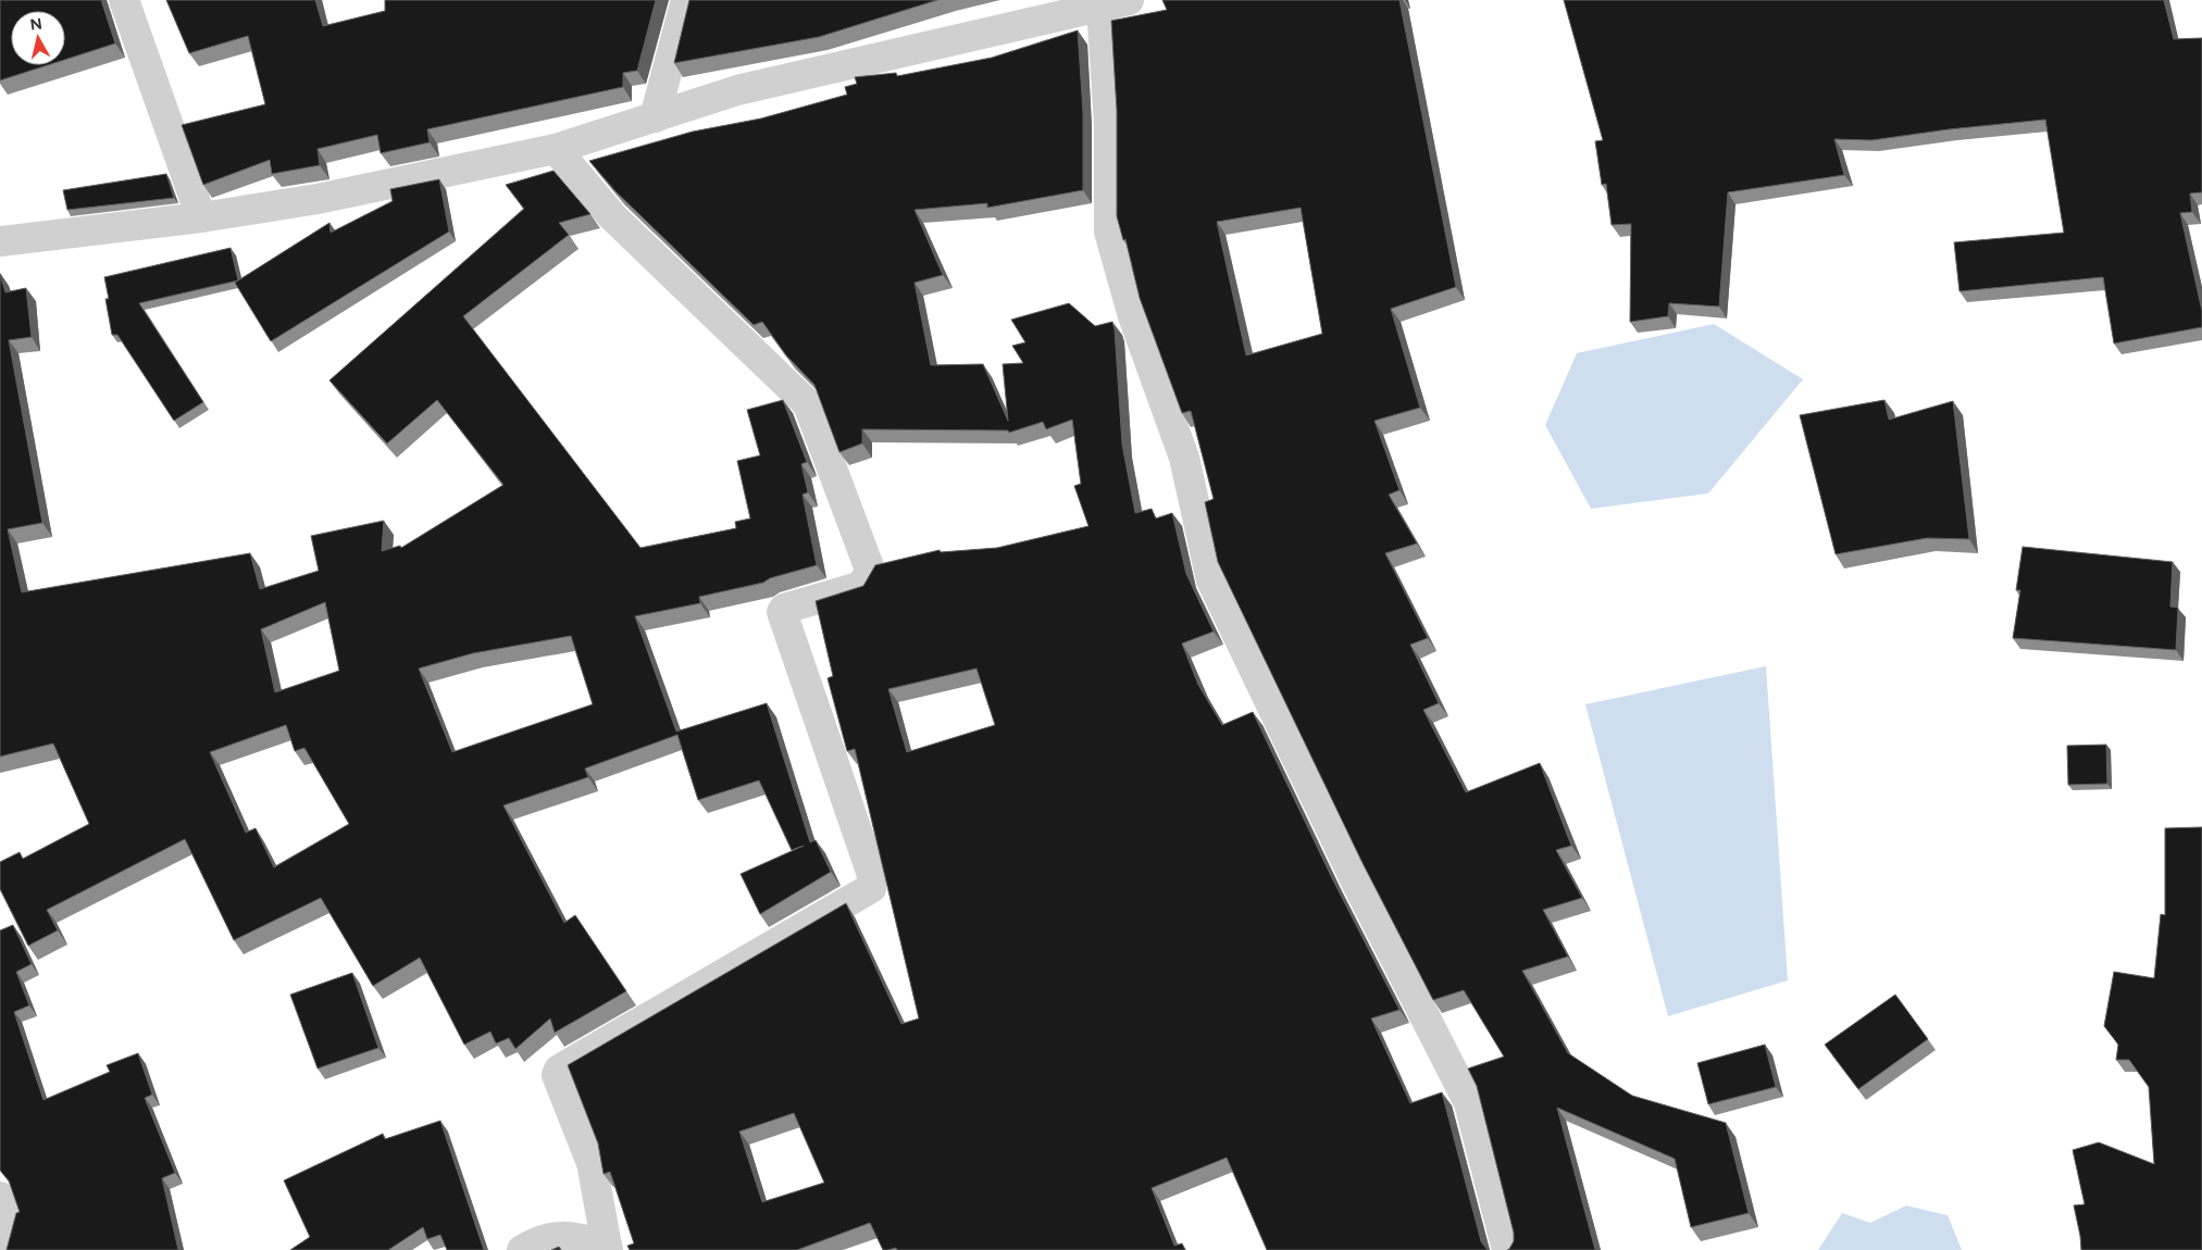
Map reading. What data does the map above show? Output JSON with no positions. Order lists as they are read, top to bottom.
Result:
{
  "north": "top"
}
